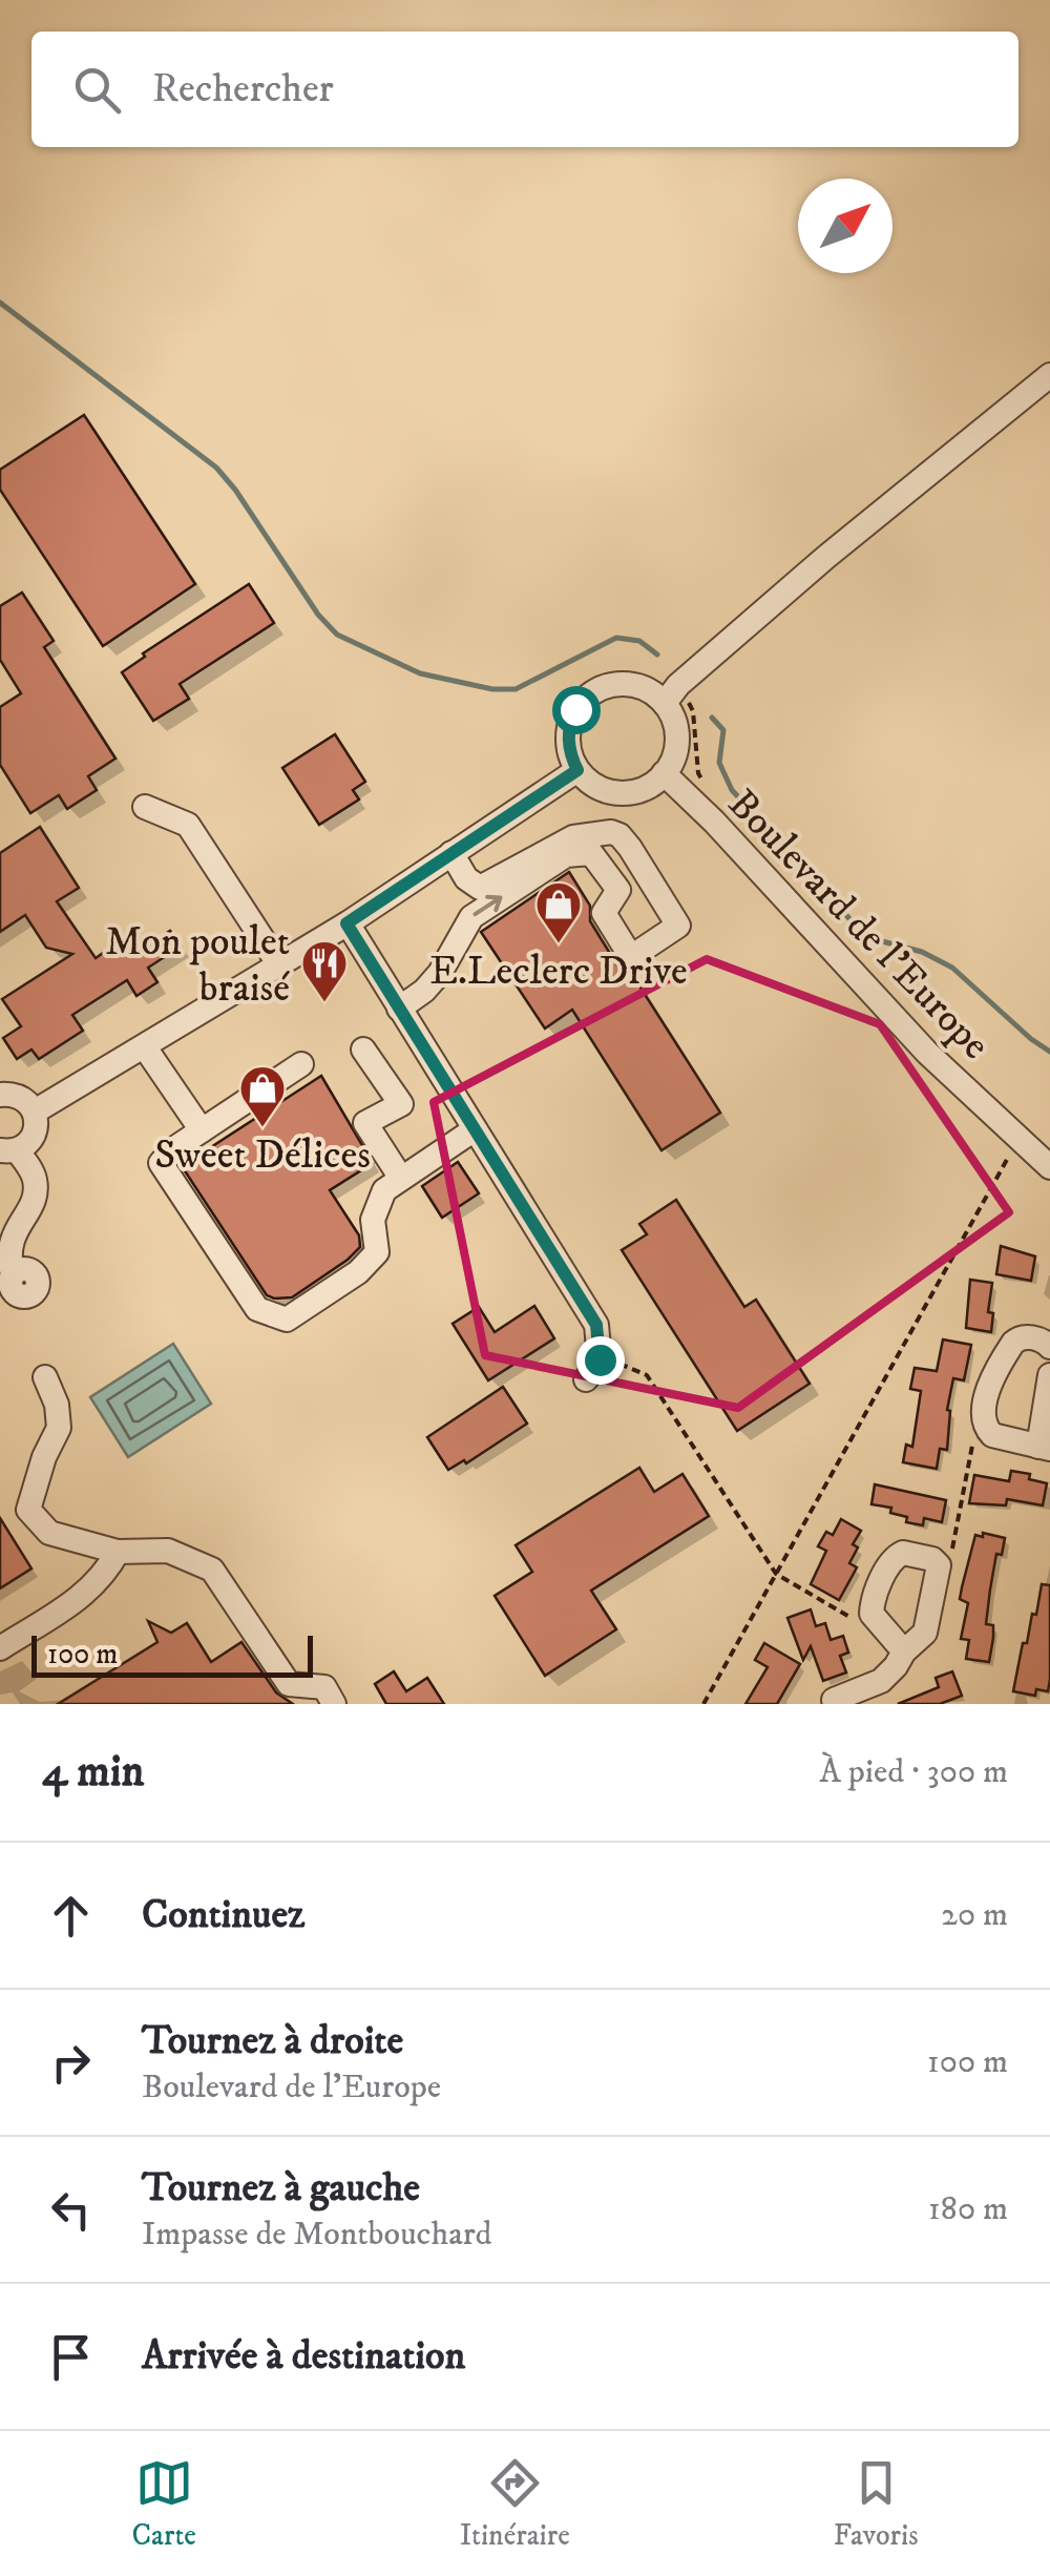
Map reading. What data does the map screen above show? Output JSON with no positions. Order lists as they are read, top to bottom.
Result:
{
  "streets": {
    "street": ["Boulevard de l'Europe"]
  },
  "places": {
    "shop": ["E.Leclerc Drive", "Sweet Délices"],
    "restaurant": ["Mon poulet braisé"]
  },
  "scale_bar": "100 m",
  "north": "top right",
  "page": {
    "search": "Rechercher",
    "scale": "100 m",
    "heading": ["4 min", "À pied · 300 m"],
    "list": [
      ["Continuez", "20 m"],
      ["Tournez à droite", "Boulevard de l'Europe", "100 m"],
      ["Tournez à gauche", "Impasse de Montbouchard", "180 m"],
      "Arrivée à destination"
    ],
    "nav": ["Carte", "Itinéraire", "Favoris"]
  }
}
